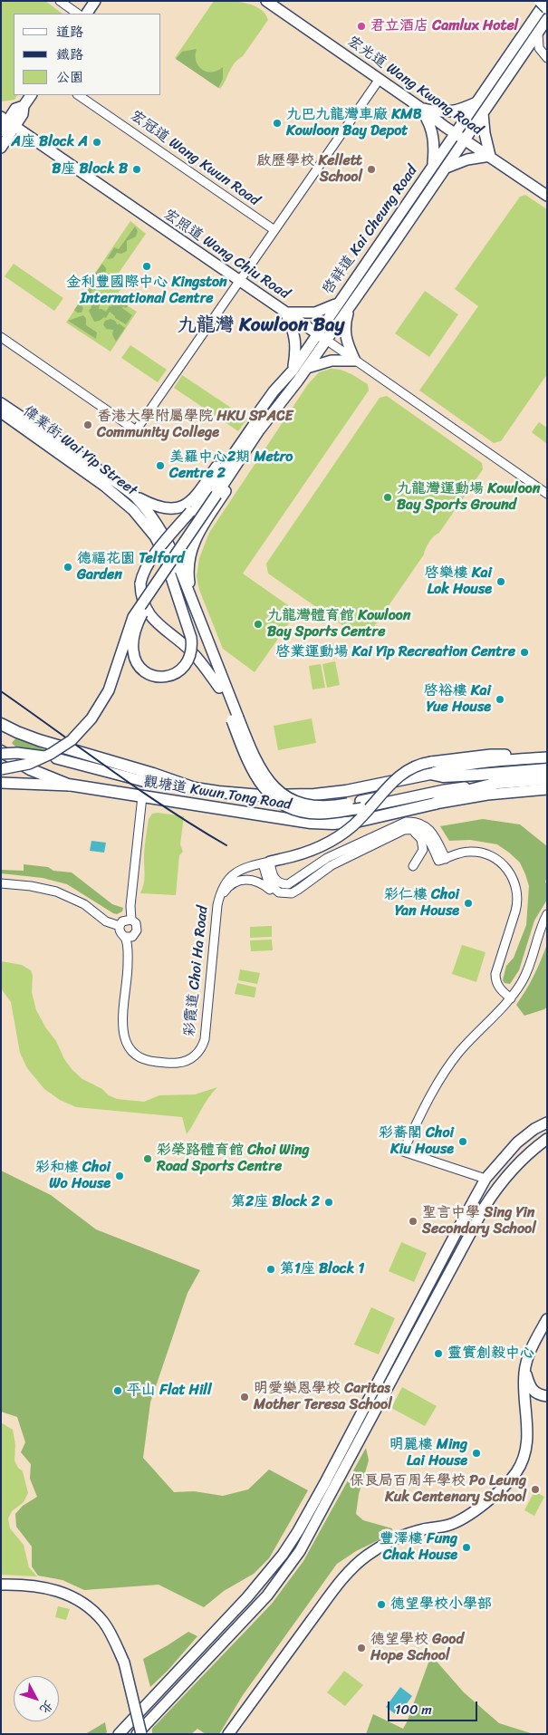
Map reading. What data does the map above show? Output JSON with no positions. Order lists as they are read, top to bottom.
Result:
{
  "streets": {
    "highway": ["觀塘道 Kwun Tong Road"],
    "main road": [
      "宏光道 Wang Kwong Road",
      "啓祥道 Kai Cheung Road",
      "宏照道 Wang Chiu Road",
      "偉業街 Wai Yip Street"
    ],
    "street": ["宏冠道 Wang Kwun Road", "彩霞道 Choi Ha Road"]
  },
  "crossings": [
    ["宏光道 Wang Kwong Road", "啓祥道 Kai Cheung Road"],
    ["啓祥道 Kai Cheung Road", "宏照道 Wang Chiu Road"]
  ],
  "districts": ["九龍灣 Kowloon Bay"],
  "places": [
    "君立酒店 Camlux Hotel",
    "九巴九龍灣車廠 KMB Kowloon Bay Depot",
    "A座 Block A",
    "B座 Block B",
    "啟歷學校 Kellett School",
    "金利豐國際中心 Kingston International Centre",
    "香港大學附屬學院 HKU SPACE Community College",
    "美羅中心2期 Metro Centre 2",
    "九龍灣運動場 Kowloon Bay Sports Ground",
    "德福花園 Telford Garden",
    "啓樂樓 Kai Lok House",
    "九龍灣體育館 Kowloon Bay Sports Centre",
    "啓業運動場 Kai Yip Recreation Centre",
    "啓裕樓 Kai Yue House",
    "彩仁樓 Choi Yan House",
    "彩蕎閣 Choi Kiu House",
    "彩榮路體育館 Choi Wing Road Sports Centre",
    "彩和樓 Choi Wo House",
    "第2座 Block 2",
    "聖言中學 Sing Yin Secondary School",
    "第1座 Block 1",
    "靈實創毅中心",
    "平山 Flat Hill",
    "明愛樂恩學校 Caritas Mother Teresa School",
    "明麗樓 Ming Lai House",
    "保良局百周年學校 Po Leung Kuk Centenary School",
    "豐澤樓 Fung Chak House",
    "德望學校小學部",
    "德望學校 Good Hope School"
  ],
  "legend": ["道路", "鐵路", "公園"],
  "scale_bar": "100 m",
  "north": "bottom right"
}
